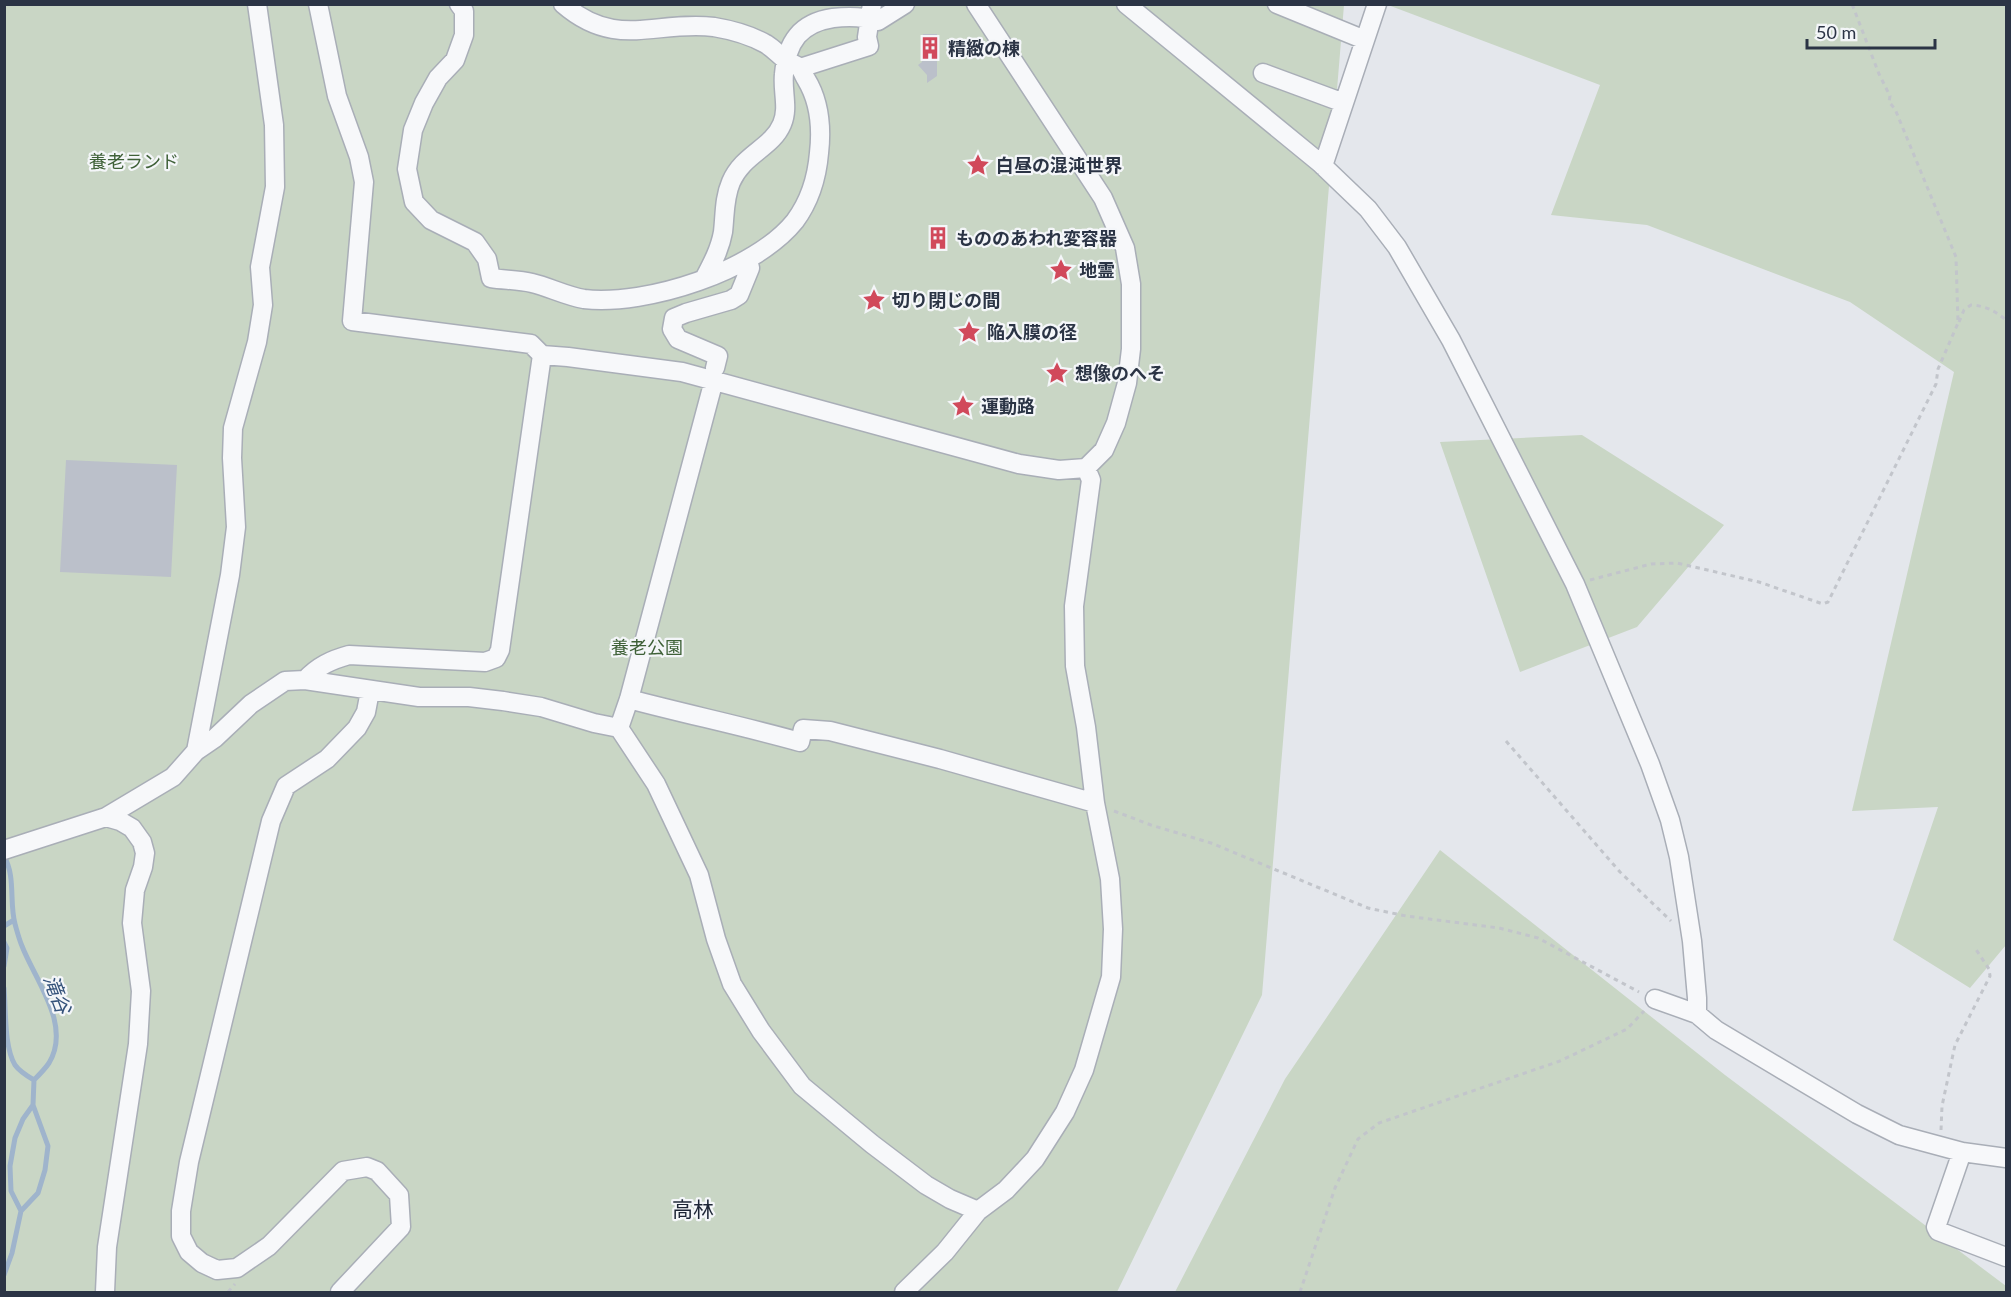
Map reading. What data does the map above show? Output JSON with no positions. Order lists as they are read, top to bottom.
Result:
{
  "districts": ["高林"],
  "water": ["滝谷"],
  "parks": ["養老ランド", "養老公園"],
  "places": {
    "building": ["精緻の棟", "もののあわれ変容器"],
    "place": [
      "白昼の混沌世界",
      "地霊",
      "切り閉じの間",
      "陥入膜の径",
      "想像のへそ",
      "運動路"
    ]
  },
  "scale_bar": "50 m"
}
